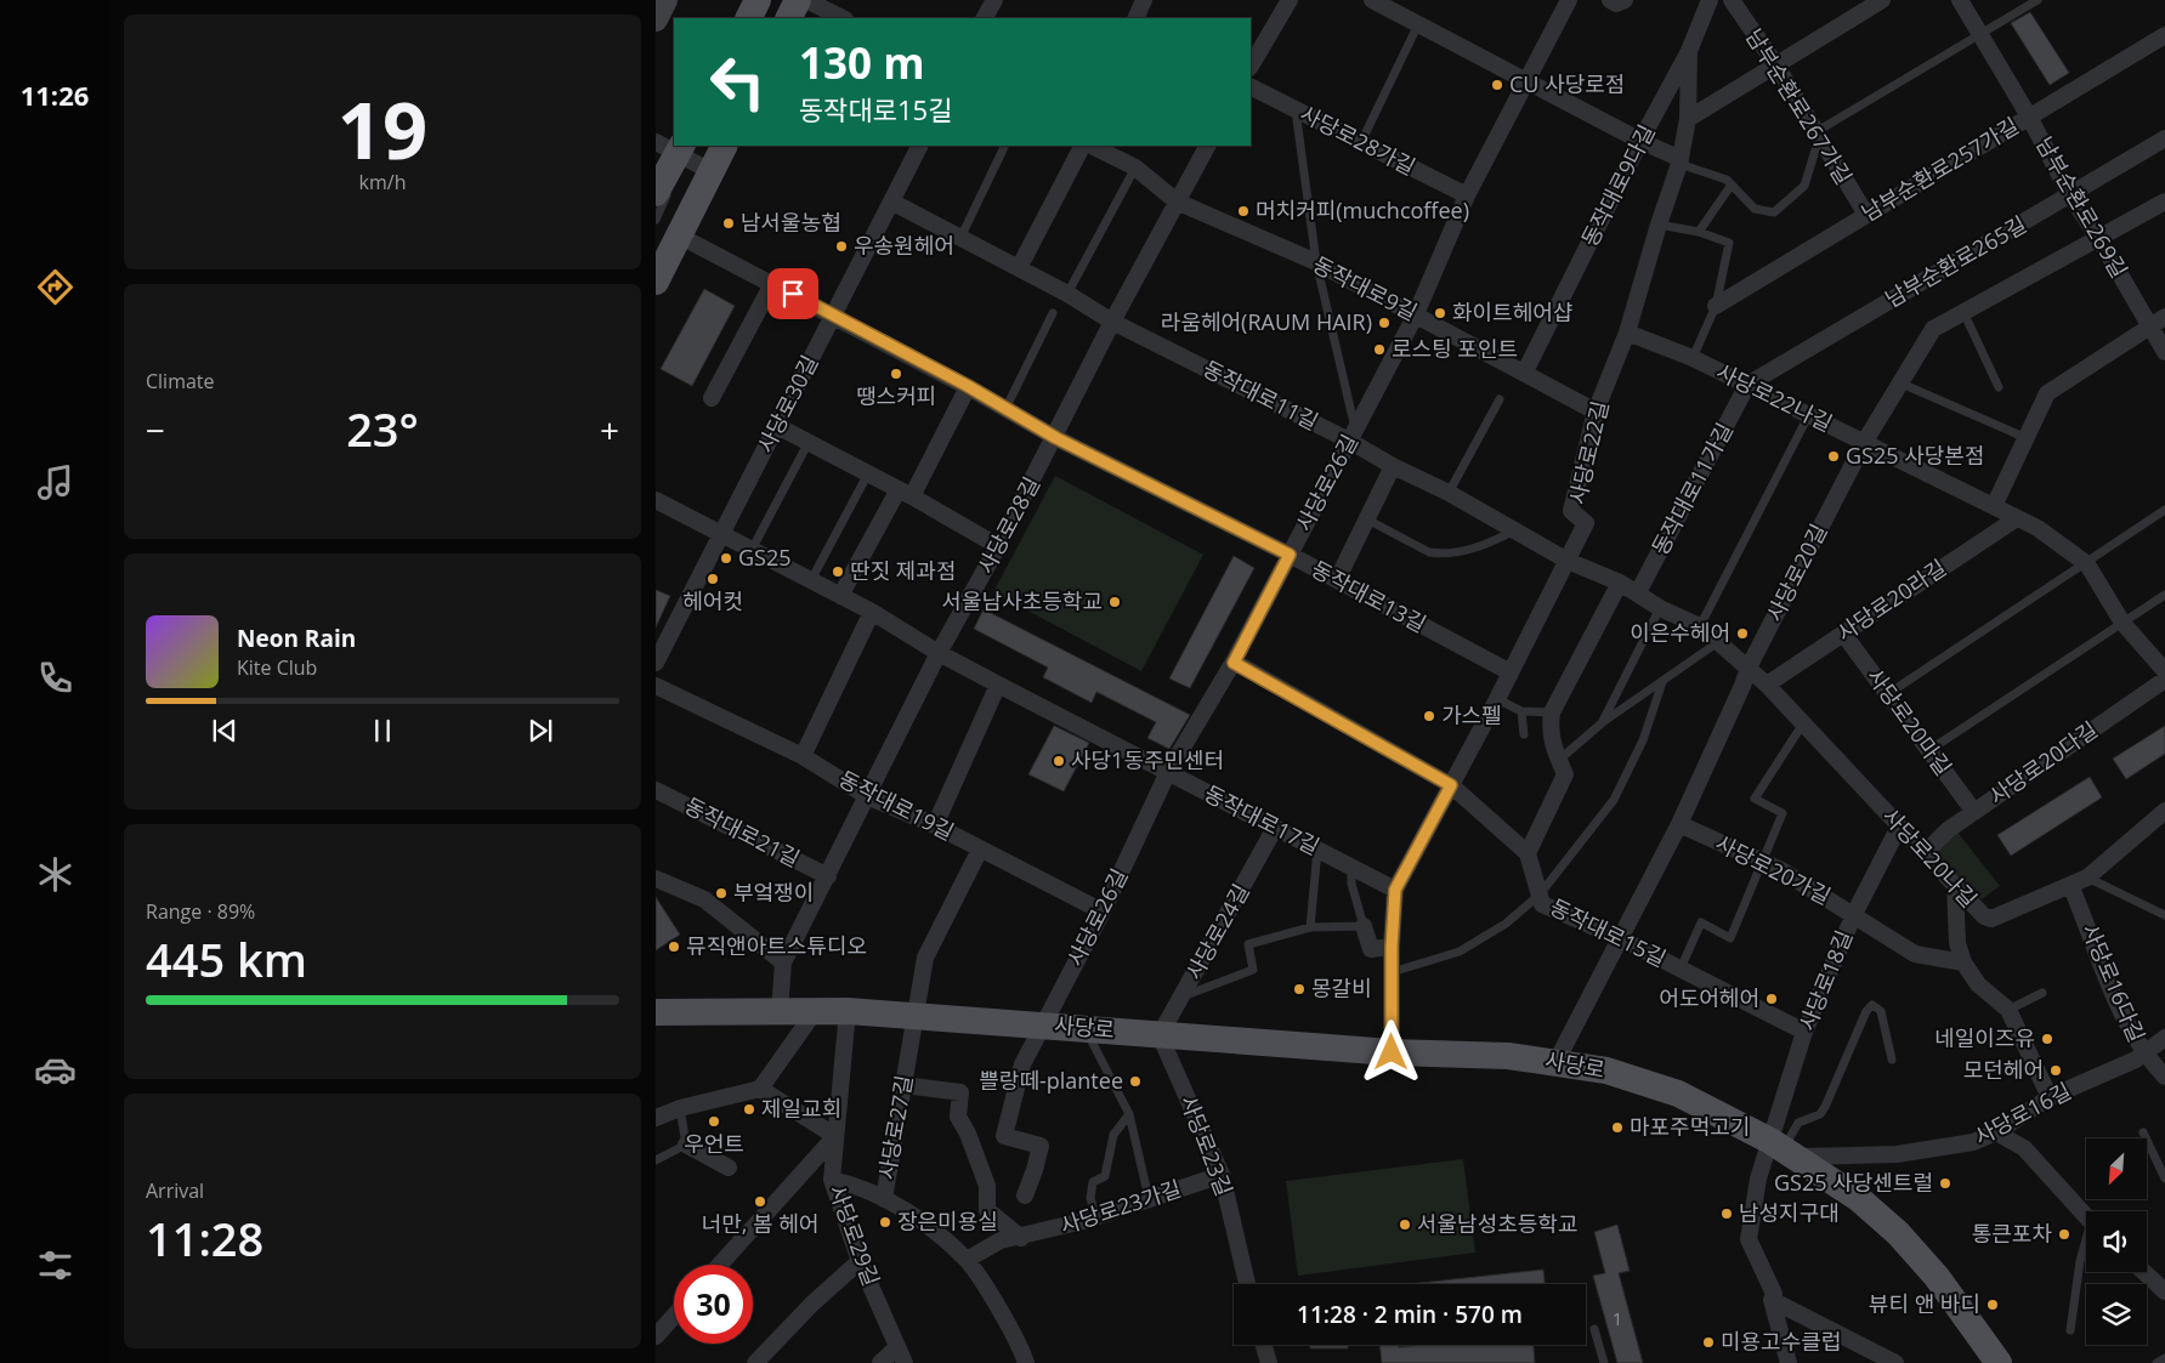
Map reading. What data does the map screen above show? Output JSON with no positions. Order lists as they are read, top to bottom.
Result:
{
  "streets": {
    "main road": ["사당로"],
    "street": [
      "남부순환로267가길",
      "사당로28가길",
      "남부순환로257가길",
      "동작대로9다길",
      "남부순환로269길",
      "남부순환로265길",
      "동작대로9길",
      "동작대로11길",
      "사당로22나길",
      "사당로30길",
      "사당로22길",
      "사당로26길",
      "동작대로11가길",
      "사당로28길",
      "사당로20길",
      "동작대로13길",
      "사당로20라길",
      "사당로20마길",
      "사당로20다길",
      "동작대로19길",
      "동작대로17길",
      "동작대로21길",
      "사당로20나길",
      "사당로20가길",
      "사당로24길",
      "동작대로15길",
      "사당로18길",
      "사당로16다길",
      "사당로16길",
      "사당로27길",
      "사당로23길",
      "사당로23가길",
      "사당로29길"
    ]
  },
  "crossings": [
    ["남부순환로267가길", "남부순환로257가길"],
    ["사당로28가길", "사당로26길"],
    ["남부순환로257가길", "남부순환로269길"],
    ["동작대로9다길", "동작대로9길"],
    ["동작대로9다길", "사당로22길"],
    ["남부순환로269길", "남부순환로265길"],
    ["남부순환로269길", "사당로20길"],
    ["남부순환로265길", "사당로22나길"],
    ["남부순환로265길", "동작대로11가길"],
    ["동작대로9길", "사당로22길"],
    ["동작대로9길", "사당로26길"],
    ["동작대로9길", "사당로28길"],
    ["동작대로11길", "사당로30길"],
    ["동작대로11길", "사당로22길"],
    ["동작대로11길", "사당로26길"],
    ["동작대로11길", "동작대로11가길"],
    ["동작대로11길", "사당로28길"],
    ["동작대로11길", "사당로20길"],
    ["동작대로11길", "사당로20나길"],
    ["사당로22나길", "사당로22길"],
    ["사당로22나길", "동작대로11가길"],
    ["사당로22나길", "사당로20길"],
    ["사당로22나길", "사당로20라길"],
    ["사당로30길", "동작대로13길"],
    ["사당로30길", "동작대로17길"],
    ["사당로22길", "동작대로13길"],
    ["사당로22길", "동작대로17길"],
    ["사당로22길", "사당로"],
    ["사당로26길", "동작대로13길"],
    ["사당로26길", "동작대로19길"],
    ["사당로26길", "동작대로17길"],
    ["사당로26길", "사당로"],
    ["사당로28길", "동작대로13길"],
    ["사당로28길", "동작대로19길"],
    ["사당로28길", "동작대로17길"],
    ["사당로28길", "동작대로21길"],
    ["사당로28길", "사당로"],
    ["사당로20길", "사당로20나길"],
    ["사당로20길", "사당로20가길"],
    ["사당로20길", "동작대로15길"],
    ["사당로20길", "사당로"],
    ["사당로20라길", "사당로20마길"],
    ["사당로20라길", "사당로20나길"],
    ["사당로20마길", "사당로20다길"],
    ["사당로20다길", "사당로20나길"],
    ["동작대로17길", "사당로24길"],
    ["사당로20나길", "사당로18길"],
    ["사당로20나길", "사당로16다길"],
    ["사당로20가길", "사당로18길"],
    ["사당로24길", "사당로"],
    ["사당로24길", "사당로23길"],
    ["동작대로15길", "사당로18길"],
    ["사당로18길", "사당로"],
    ["사당로18길", "사당로16길"],
    ["사당로16다길", "사당로16길"],
    ["사당로", "사당로16길"],
    ["사당로", "사당로27길"],
    ["사당로", "사당로23길"],
    ["사당로", "사당로29길"],
    ["사당로27길", "사당로23가길"],
    ["사당로23길", "사당로23가길"]
  ],
  "places": [
    "CU 사당로점",
    "머치커피(muchcoffee)",
    "남서울농협",
    "우송원헤어",
    "화이트헤어샵",
    "라움헤어(RAUM HAIR)",
    "로스팅 포인트",
    "땡스커피",
    "GS25 사당본점",
    "GS25",
    "딴짓 제과점",
    "헤어컷",
    "서울남사초등학교",
    "이은수헤어",
    "가스펠",
    "사당1동주민센터",
    "부엌쟁이",
    "뮤직앤아트스튜디오",
    "몽갈비",
    "어도어헤어",
    "네일이즈유",
    "모던헤어",
    "쁠랑떼-plantee",
    "제일교회",
    "우언트",
    "마포주먹고기",
    "GS25 사당센트럴",
    "너만, 봄 헤어",
    "남성지구대",
    "장은미용실",
    "서울남성초등학교",
    "통큰포차",
    "뷰티 앤 바디",
    "미용고수클럽"
  ],
  "house_numbers": ["1"],
  "north": "bottom left",
  "page": {
    "tabs": "11:26",
    "tile": [
      ["19", "km/h"],
      "Climate",
      ["Range · 89%", "445 km"],
      ["Arrival", "11:28"]
    ],
    "turn": ["130 m", "동작대로15길"],
    "heat": ["−", "23°", "+"],
    "song": ["Neon Rain", "Kite Club"],
    "limit": "30",
    "trip": "11:28 · 2 min · 570 m"
  }
}
